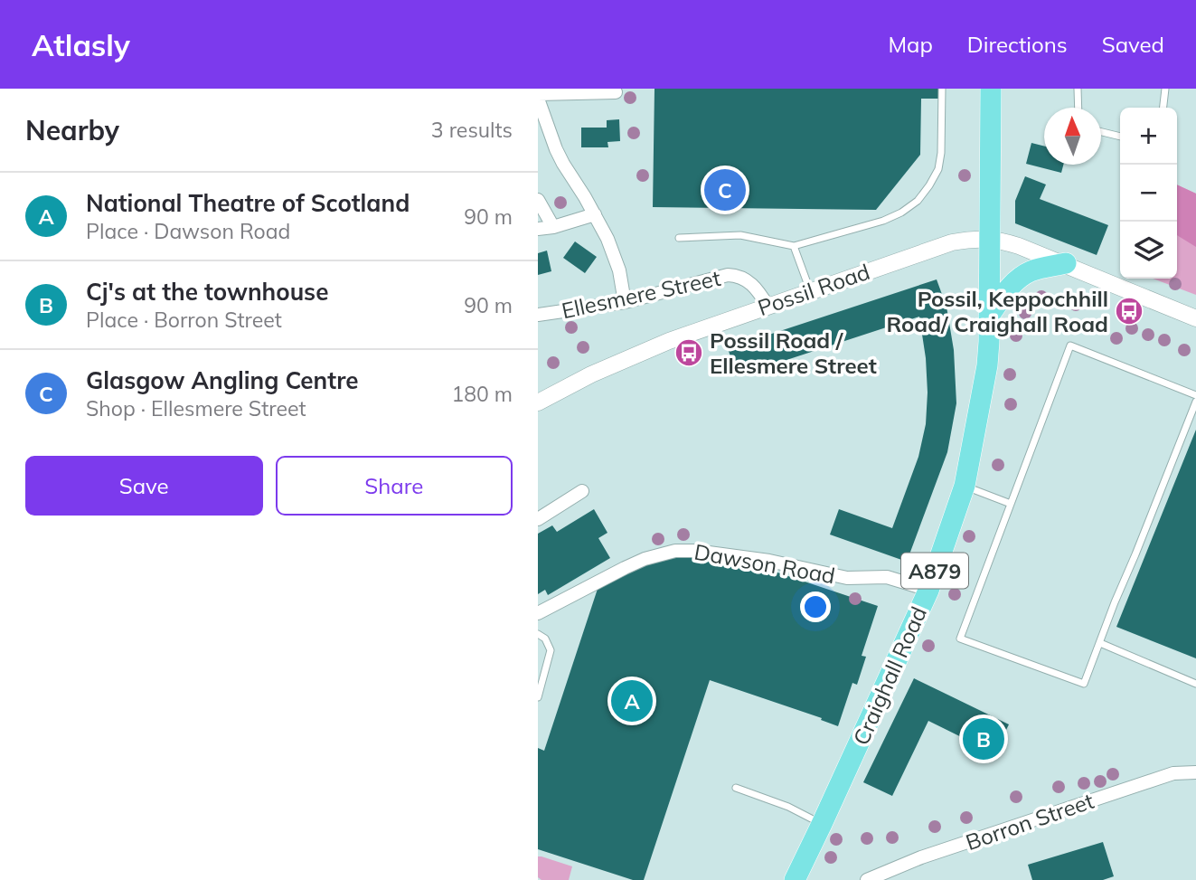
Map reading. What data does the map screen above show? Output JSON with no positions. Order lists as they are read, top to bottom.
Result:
{
  "streets": {
    "main road": ["A879", "Craighall Road"],
    "street": [
      "Possil Road",
      "Ellesmere Street",
      "Dawson Road",
      "Borron Street"
    ]
  },
  "crossings": [
    ["Possil Road", "Ellesmere Street"],
    ["Possil Road", "A879"],
    ["Possil Road", "Craighall Road"],
    ["Dawson Road", "Craighall Road"],
    ["A879", "Craighall Road"]
  ],
  "places": {
    "bus stop": ["Possil, Keppochhill Road/ Craighall Road", "Possil Road / Ellesmere Street"]
  },
  "north": "top",
  "page": {
    "header": "Atlasly",
    "nav": ["Map", "Directions", "Saved"],
    "heading": ["Nearby", "3 results"],
    "map_buttons": ["+", "−"],
    "pins": ["C", "A", "B"],
    "list": [
      {
        "mark": "A",
        "name": "National Theatre of Scotland",
        "note": "Place · Dawson Road",
        "value": "90 m"
      },
      {
        "mark": "B",
        "name": "Cj's at the townhouse",
        "note": "Place · Borron Street",
        "value": "90 m"
      },
      {
        "mark": "C",
        "name": "Glasgow Angling Centre",
        "note": "Shop · Ellesmere Street",
        "value": "180 m"
      }
    ],
    "buttons": ["Save", "Share"]
  }
}
